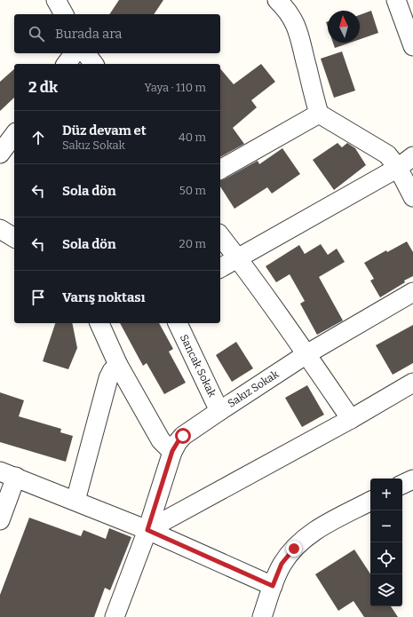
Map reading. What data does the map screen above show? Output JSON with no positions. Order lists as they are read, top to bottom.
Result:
{
  "streets": {
    "street": ["Sancak Sokak", "Sakız Sokak"]
  },
  "crossings": [
    ["Sancak Sokak", "Sakız Sokak"]
  ],
  "north": "top",
  "page": {
    "search": "Burada ara",
    "heading": ["2 dk", "Yaya · 110 m"],
    "list": [
      ["Düz devam et", "Sakız Sokak", "40 m"],
      ["Sola dön", "50 m"],
      ["Sola dön", "20 m"],
      "Varış noktası"
    ],
    "map_buttons": ["+", "−"]
  }
}
